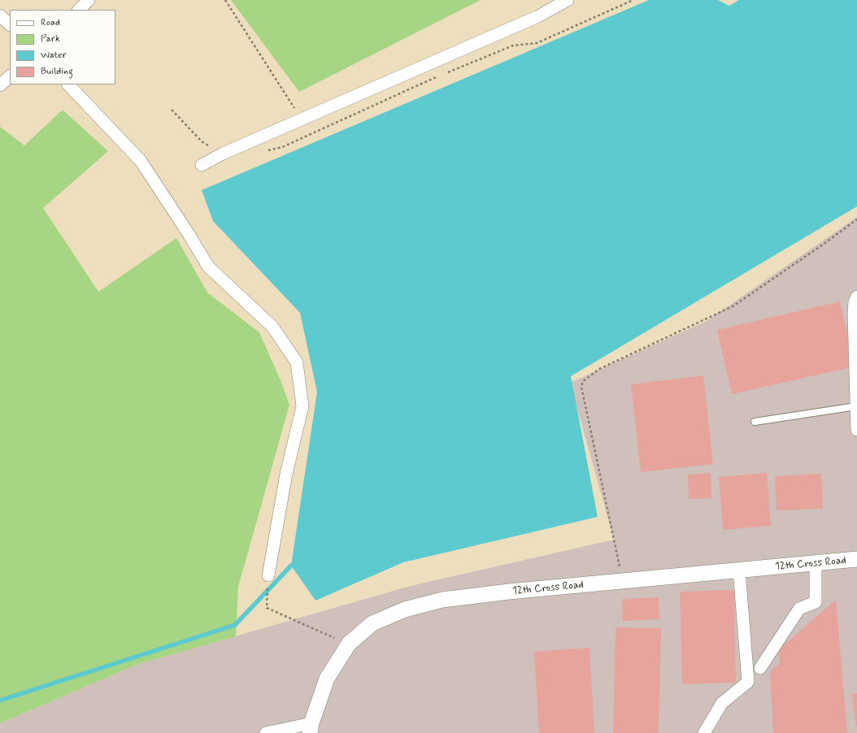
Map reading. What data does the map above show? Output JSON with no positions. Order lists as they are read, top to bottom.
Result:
{
  "streets": {
    "street": ["12th Cross Road"]
  },
  "legend": [
    "Road",
    "Park",
    "Water",
    "Building"
  ]
}
